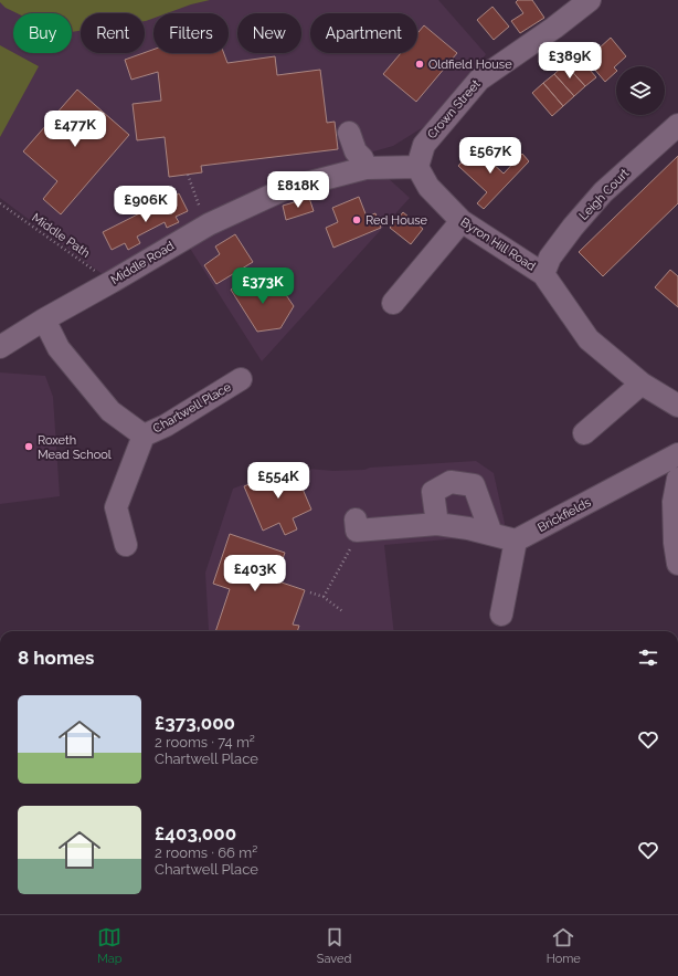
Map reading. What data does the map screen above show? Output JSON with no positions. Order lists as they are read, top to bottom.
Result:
{
  "streets": {
    "street": [
      "Crown Street",
      "Leigh Court",
      "Byron Hill Road",
      "Middle Road",
      "Chartwell Place",
      "Brickfields"
    ],
    "path": ["Middle Path"]
  },
  "crossings": [
    ["Crown Street", "Byron Hill Road"],
    ["Crown Street", "Middle Road"],
    ["Leigh Court", "Byron Hill Road"],
    ["Middle Path", "Middle Road"],
    ["Byron Hill Road", "Middle Road"],
    ["Middle Road", "Chartwell Place"]
  ],
  "places": ["Oldfield House", "Red House", "Roxeth Mead School"],
  "page": {
    "chip": [
      "Buy",
      "Rent",
      "Filters",
      "New",
      "Apartment"
    ],
    "price": [
      "£389K",
      "£477K",
      "£567K",
      "£818K",
      "£906K",
      "£373K",
      "£554K",
      "£403K"
    ],
    "heading": "8 homes",
    "list": [
      {
        "name": "£373,000",
        "note": "2 rooms · 74 m² · Chartwell Place"
      },
      {
        "name": "£403,000",
        "note": "2 rooms · 66 m² · Chartwell Place"
      }
    ],
    "tabs": ["Map", "Saved", "Home"]
  }
}
